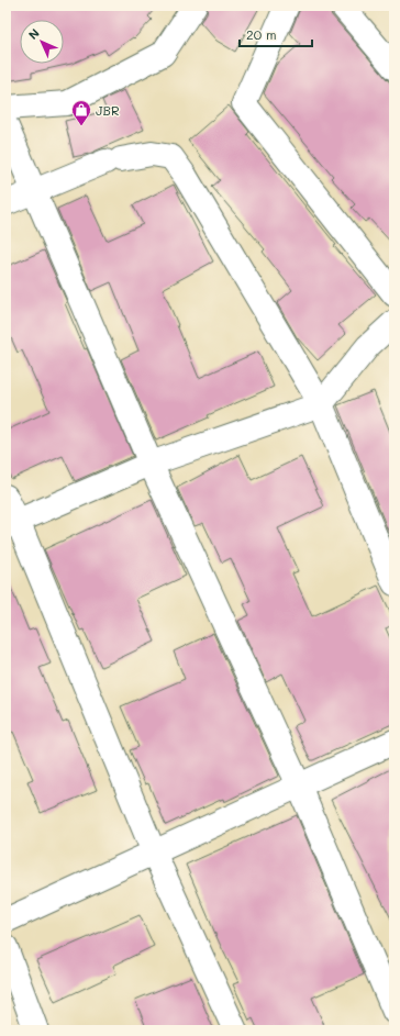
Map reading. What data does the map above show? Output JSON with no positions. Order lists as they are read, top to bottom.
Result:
{
  "places": {
    "shop": ["JBR"]
  },
  "scale_bar": "20 m",
  "north": "top left"
}
